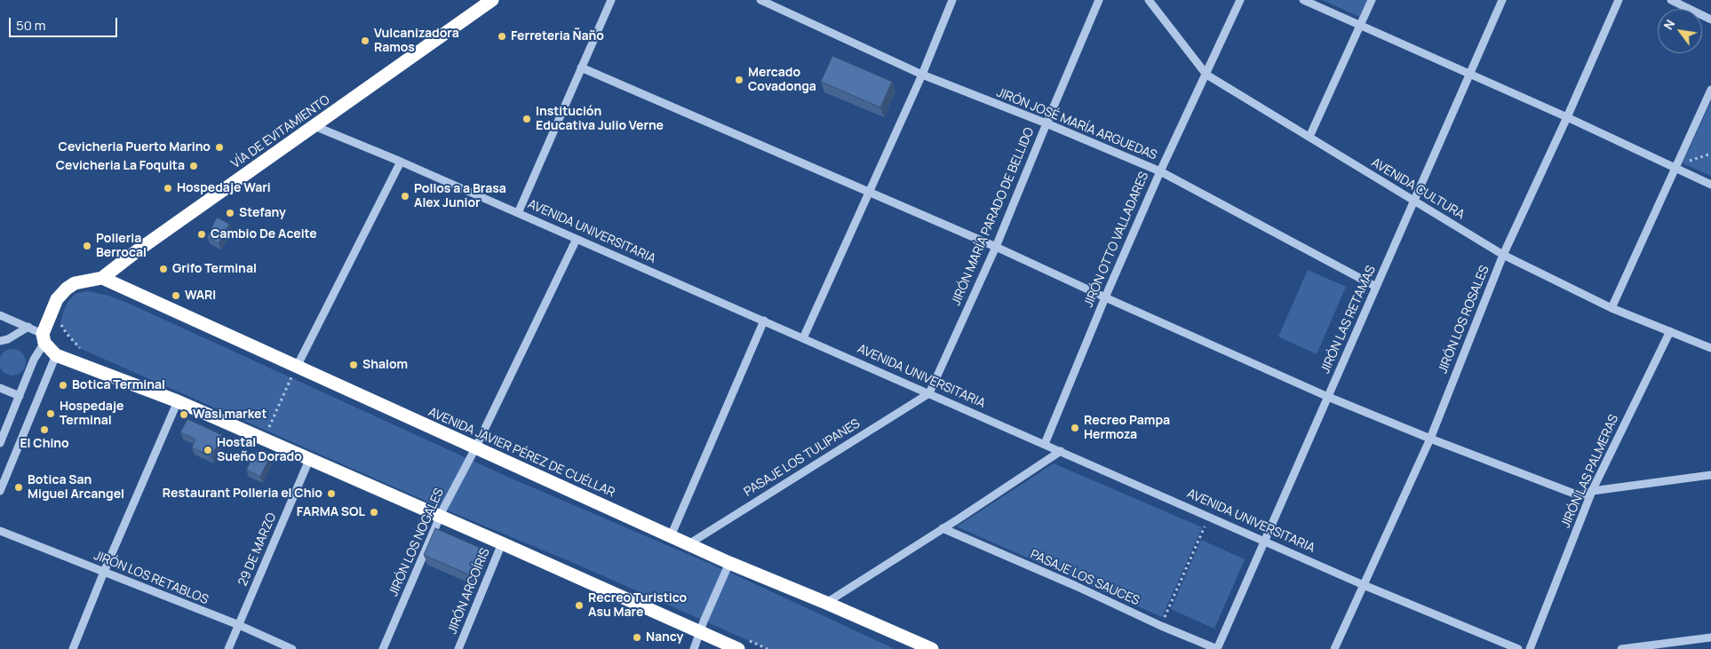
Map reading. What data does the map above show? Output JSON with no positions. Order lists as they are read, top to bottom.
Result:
{
  "streets": {
    "highway": ["VÍA DE EVITAMIENTO", "AVENIDA JAVIER PÉREZ DE CUÉLLAR"],
    "street": [
      "JIRÓN JOSÉ MARÍA ARGUEDAS",
      "AVENIDA CULTURA",
      "JIRÓN MARÍA PARADO DE BELLIDO",
      "AVENIDA UNIVERSITARIA",
      "JIRÓN OTTO VALLADARES",
      "JIRÓN LAS RETAMAS",
      "JIRÓN LOS ROSALES",
      "PASAJE LOS TULIPANES",
      "JIRÓN LAS PALMERAS",
      "JIRÓN LOS NOGALES",
      "29 DE MARZO",
      "JIRÓN LOS RETABLOS",
      "PASAJE LOS SAUCES",
      "JIRÓN ARCOÍRIS"
    ]
  },
  "crossings": [
    ["JIRÓN JOSÉ MARÍA ARGUEDAS", "JIRÓN MARÍA PARADO DE BELLIDO"],
    ["JIRÓN JOSÉ MARÍA ARGUEDAS", "JIRÓN OTTO VALLADARES"],
    ["JIRÓN JOSÉ MARÍA ARGUEDAS", "JIRÓN LAS RETAMAS"],
    ["VÍA DE EVITAMIENTO", "AVENIDA UNIVERSITARIA"],
    ["VÍA DE EVITAMIENTO", "AVENIDA JAVIER PÉREZ DE CUÉLLAR"],
    ["AVENIDA CULTURA", "JIRÓN OTTO VALLADARES"],
    ["AVENIDA CULTURA", "JIRÓN LAS RETAMAS"],
    ["AVENIDA CULTURA", "JIRÓN LOS ROSALES"],
    ["AVENIDA CULTURA", "JIRÓN LAS PALMERAS"],
    ["JIRÓN MARÍA PARADO DE BELLIDO", "AVENIDA UNIVERSITARIA"],
    ["JIRÓN MARÍA PARADO DE BELLIDO", "PASAJE LOS TULIPANES"],
    ["AVENIDA UNIVERSITARIA", "JIRÓN OTTO VALLADARES"],
    ["AVENIDA UNIVERSITARIA", "JIRÓN LAS RETAMAS"],
    ["AVENIDA UNIVERSITARIA", "JIRÓN LOS ROSALES"],
    ["AVENIDA UNIVERSITARIA", "PASAJE LOS TULIPANES"],
    ["AVENIDA UNIVERSITARIA", "JIRÓN LOS NOGALES"],
    ["JIRÓN LAS RETAMAS", "PASAJE LOS SAUCES"],
    ["AVENIDA JAVIER PÉREZ DE CUÉLLAR", "PASAJE LOS TULIPANES"],
    ["AVENIDA JAVIER PÉREZ DE CUÉLLAR", "JIRÓN LOS NOGALES"],
    ["29 DE MARZO", "JIRÓN LOS RETABLOS"]
  ],
  "places": [
    "Ferreteria Ñaño",
    "Vulcanizadora Ramos",
    "Mercado Covadonga",
    "Institución Educativa Julio Verne",
    "Cevicheria Puerto Marino",
    "Cevicheria La Foquita",
    "Hospedaje Wari",
    "Pollos a a Brasa Alex Junior",
    "Stefany",
    "Cambio De Aceite",
    "Polleria Berrocal",
    "Grifo Terminal",
    "WARI",
    "Shalom",
    "Botica Terminal",
    "Hospedaje Terminal",
    "Wasi market",
    "Recreo Pampa Hermoza",
    "El Chino",
    "Hostal Sueño Dorado",
    "Botica San Miguel Arcangel",
    "Restaurant Polleria el Chio",
    "FARMA SOL",
    "Recreo Turistico Asu Mare",
    "Nancy"
  ],
  "scale_bar": "50 m",
  "north": "top left"
}
